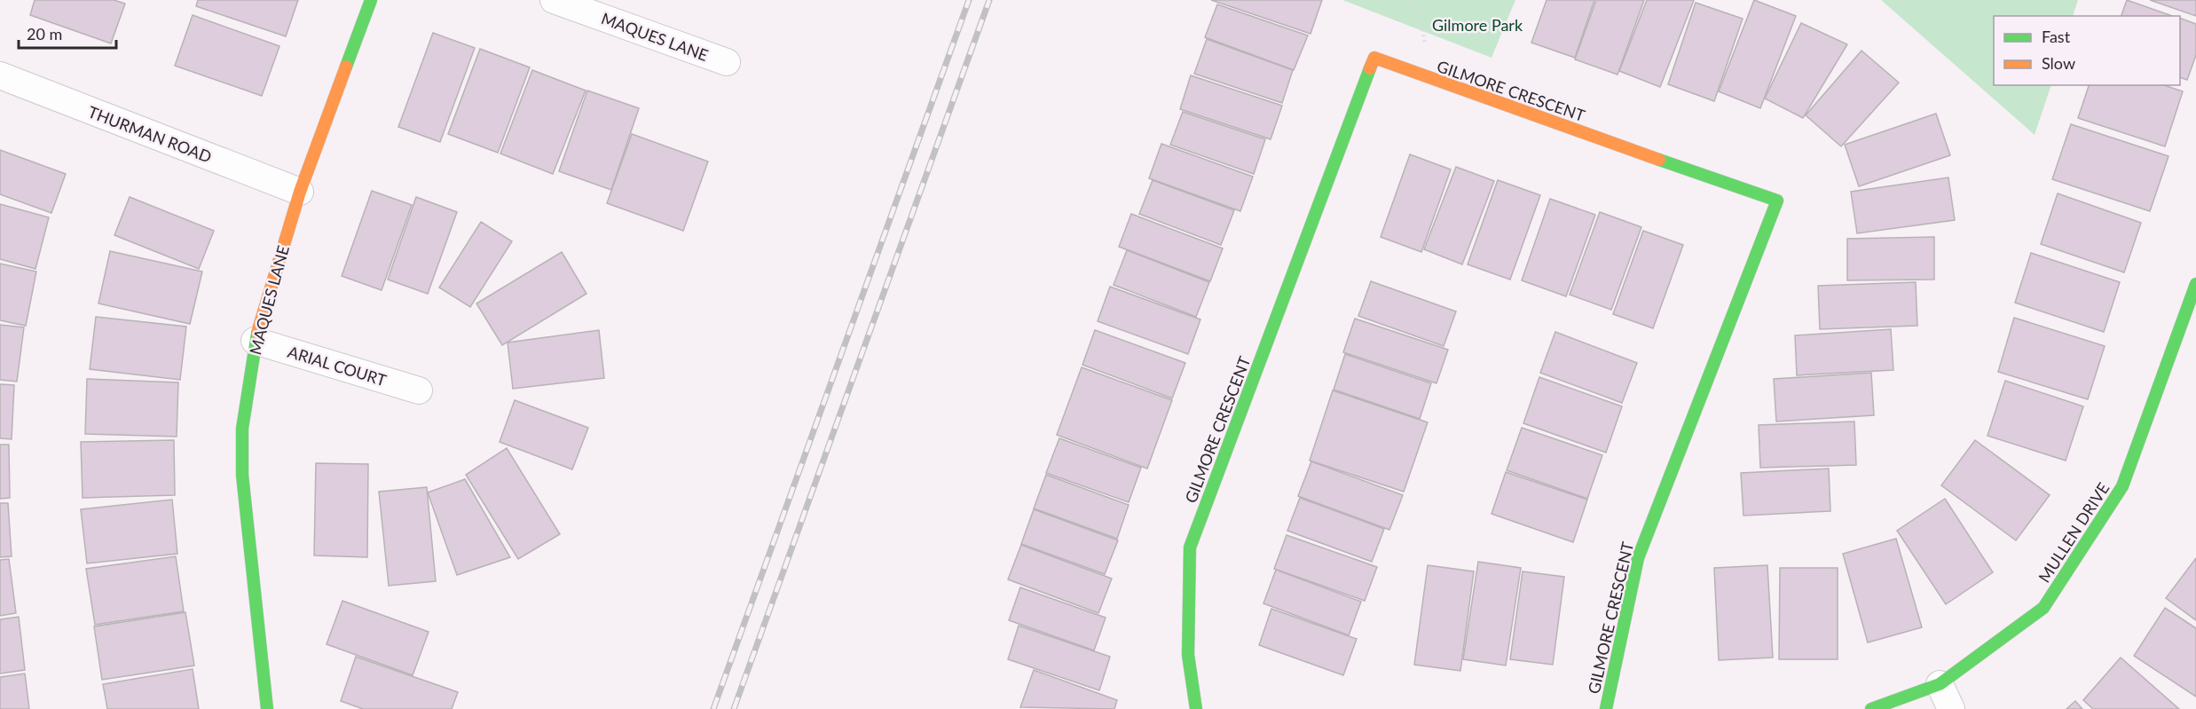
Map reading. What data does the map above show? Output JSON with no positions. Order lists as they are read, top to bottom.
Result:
{
  "streets": {
    "street": [
      "MAQUES LANE",
      "GILMORE CRESCENT",
      "THURMAN ROAD",
      "ARIAL COURT",
      "MULLEN DRIVE"
    ]
  },
  "crossings": [
    ["MAQUES LANE", "THURMAN ROAD"],
    ["MAQUES LANE", "ARIAL COURT"]
  ],
  "parks": ["Gilmore Park"],
  "legend": ["Fast", "Slow"],
  "scale_bar": "20 m"
}
